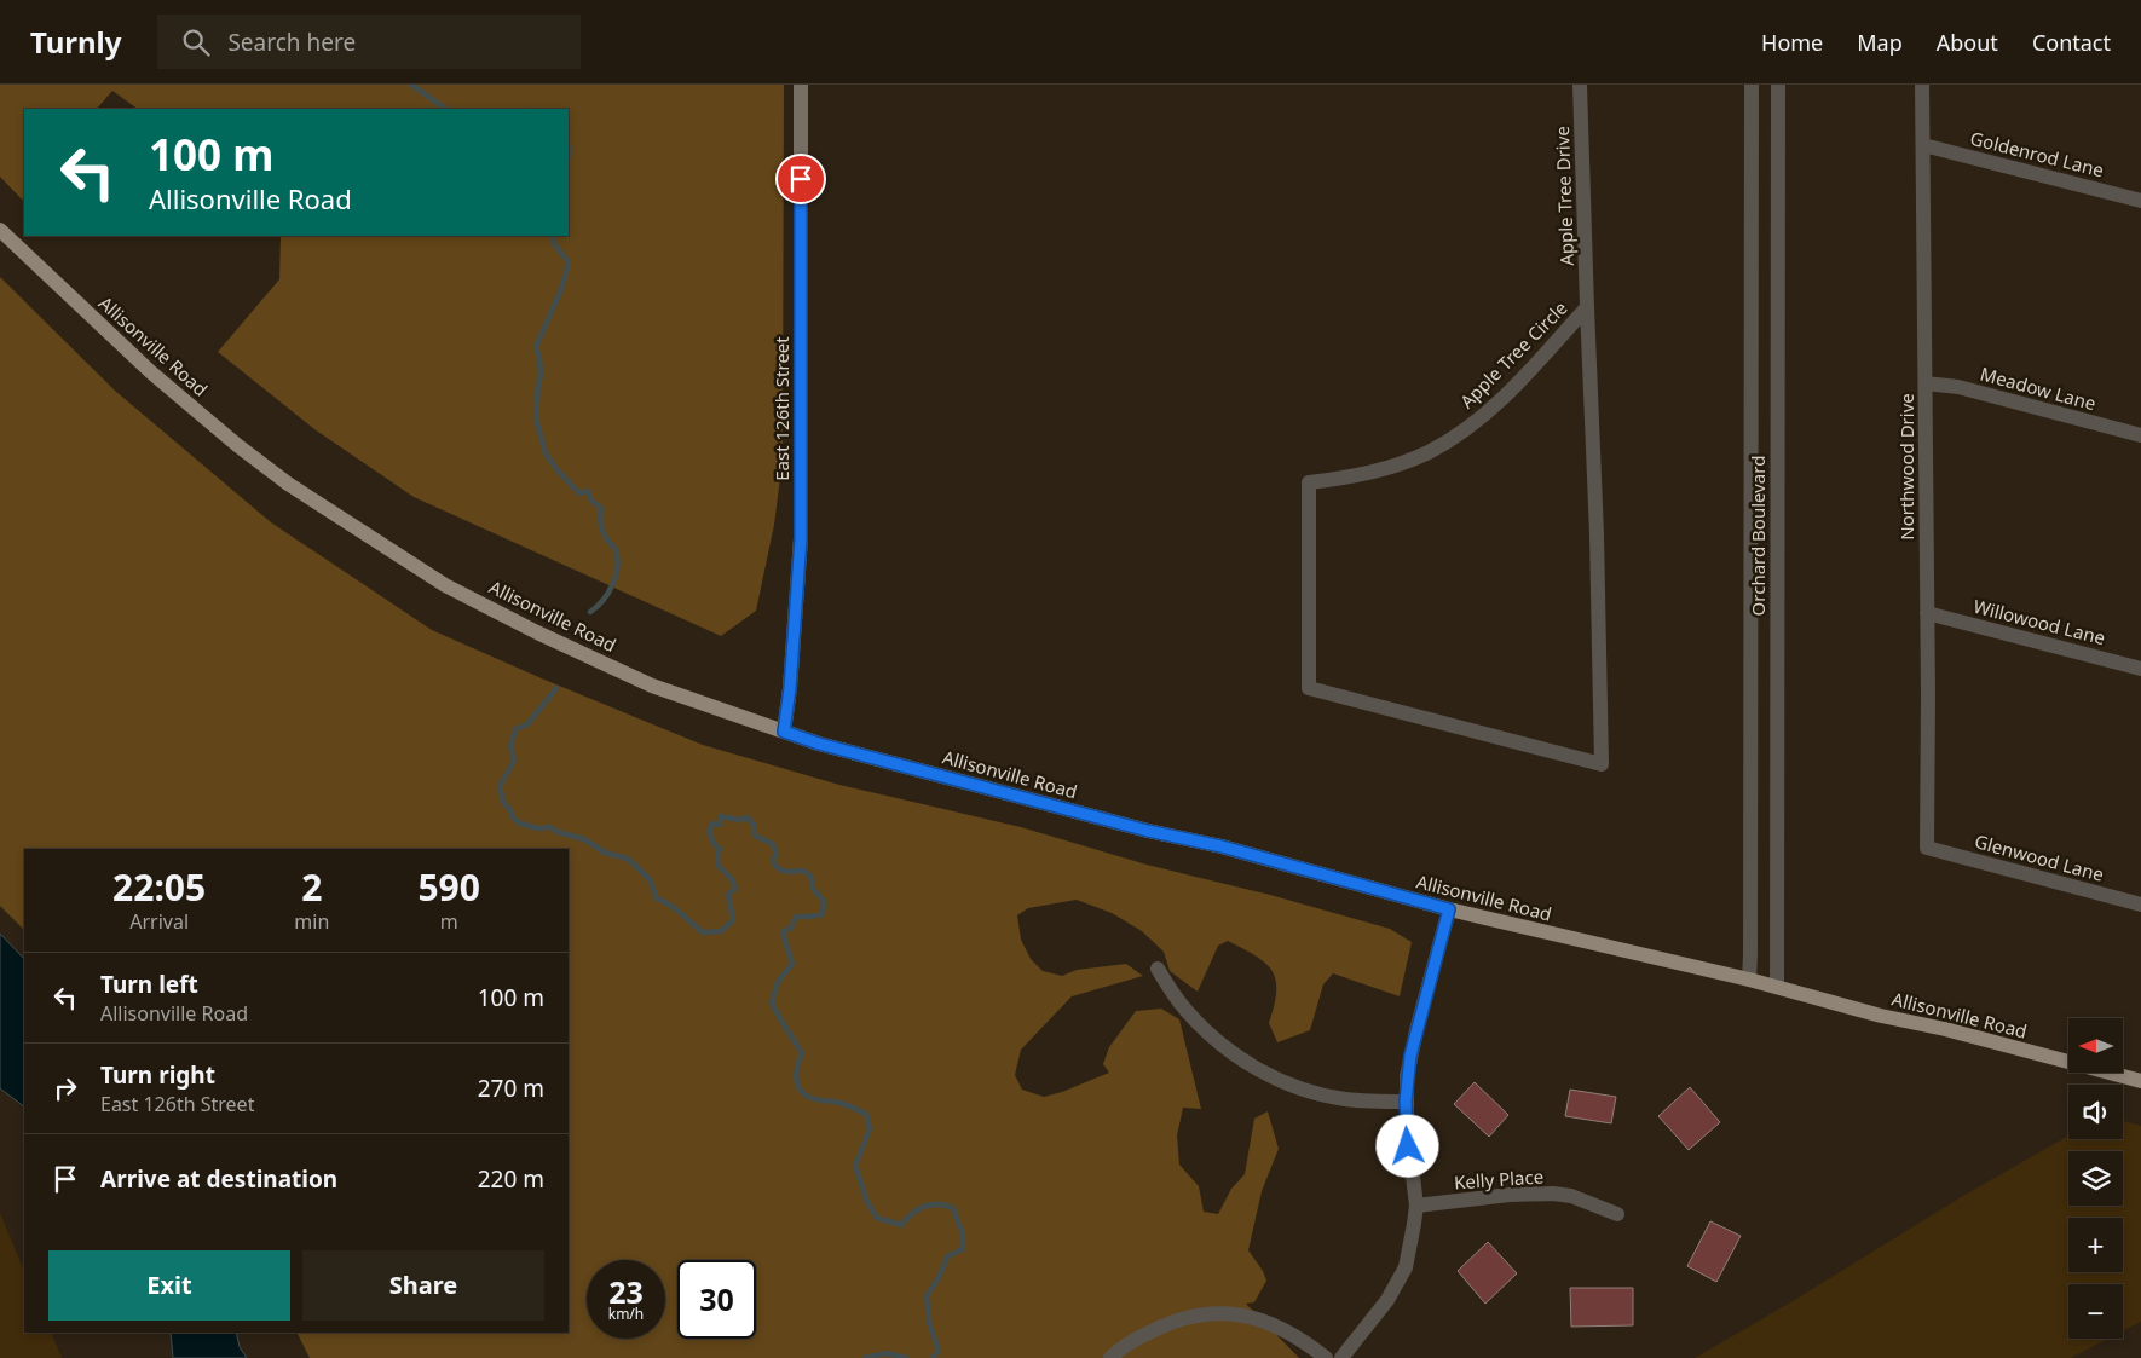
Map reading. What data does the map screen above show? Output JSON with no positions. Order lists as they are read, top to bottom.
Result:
{
  "streets": {
    "main road": ["Allisonville Road", "East 126th Street"],
    "street": [
      "Goldenrod Lane",
      "Apple Tree Drive",
      "Apple Tree Circle",
      "Meadow Lane",
      "Northwood Drive",
      "Orchard Boulevard",
      "Willowood Lane",
      "Glenwood Lane",
      "Kelly Place"
    ]
  },
  "crossings": [
    ["Goldenrod Lane", "Northwood Drive"],
    ["Apple Tree Drive", "Apple Tree Circle"],
    ["Allisonville Road", "East 126th Street"],
    ["Allisonville Road", "Orchard Boulevard"],
    ["Meadow Lane", "Northwood Drive"],
    ["Northwood Drive", "Willowood Lane"],
    ["Northwood Drive", "Glenwood Lane"]
  ],
  "north": "left",
  "page": {
    "header": "Turnly",
    "search": "Search here",
    "nav": [
      "Home",
      "Map",
      "About",
      "Contact"
    ],
    "turn": ["100 m", "Allisonville Road"],
    "eta": [
      "22:05",
      "Arrival",
      "2",
      "min",
      "590",
      "m"
    ],
    "list": [
      {
        "name": "Turn left",
        "note": "Allisonville Road",
        "value": "100 m"
      },
      {
        "name": "Turn right",
        "note": "East 126th Street",
        "value": "270 m"
      },
      {
        "name": "Arrive at destination",
        "value": "220 m"
      }
    ],
    "map_buttons": ["+", "−"],
    "buttons": ["Exit", "Share"],
    "speed": "23 km/h",
    "limit": "30"
  }
}
